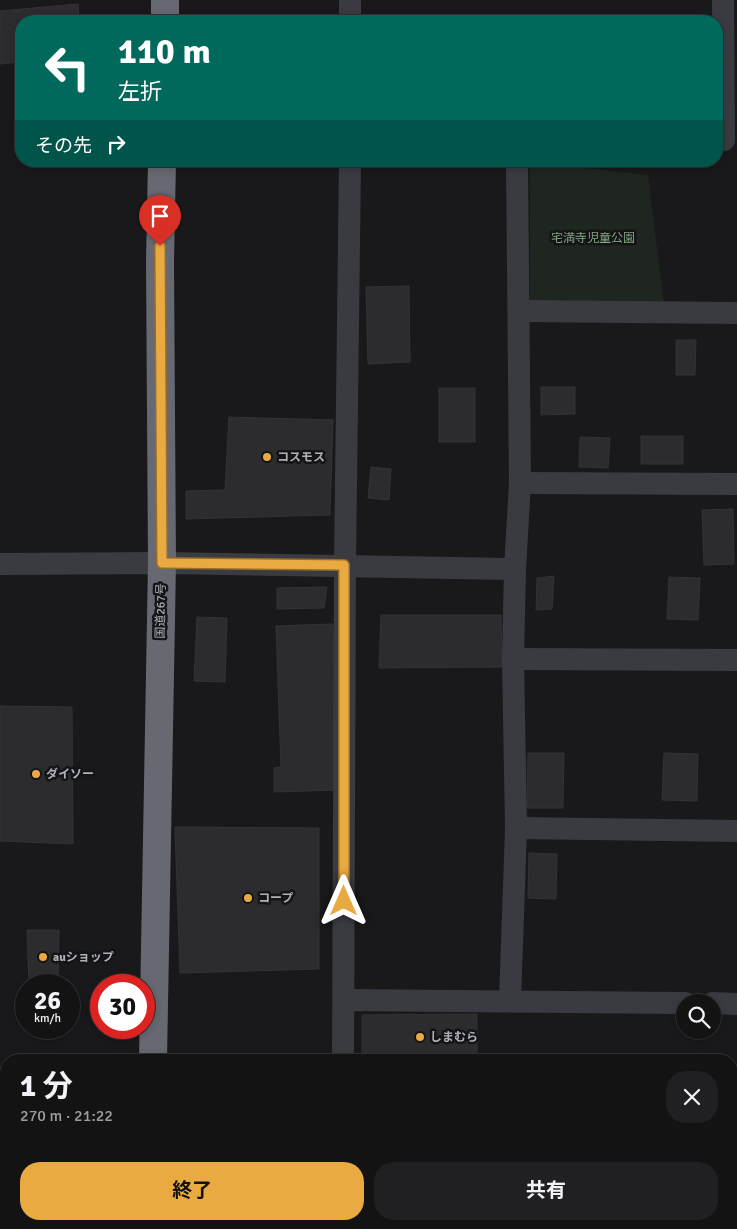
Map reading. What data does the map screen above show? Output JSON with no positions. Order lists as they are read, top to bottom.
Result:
{
  "streets": {
    "highway": ["国道267号"]
  },
  "parks": ["宅満寺児童公園"],
  "places": [
    "コスモス",
    "ダイソー",
    "コープ",
    "auショップ",
    "しまむら"
  ],
  "page": {
    "turn": ["110 m", "左折"],
    "then": "その先",
    "speed": "26 km/h",
    "limit": "30",
    "heading": ["1 分", "270 m · 21:22"],
    "buttons": ["終了", "共有"]
  }
}
